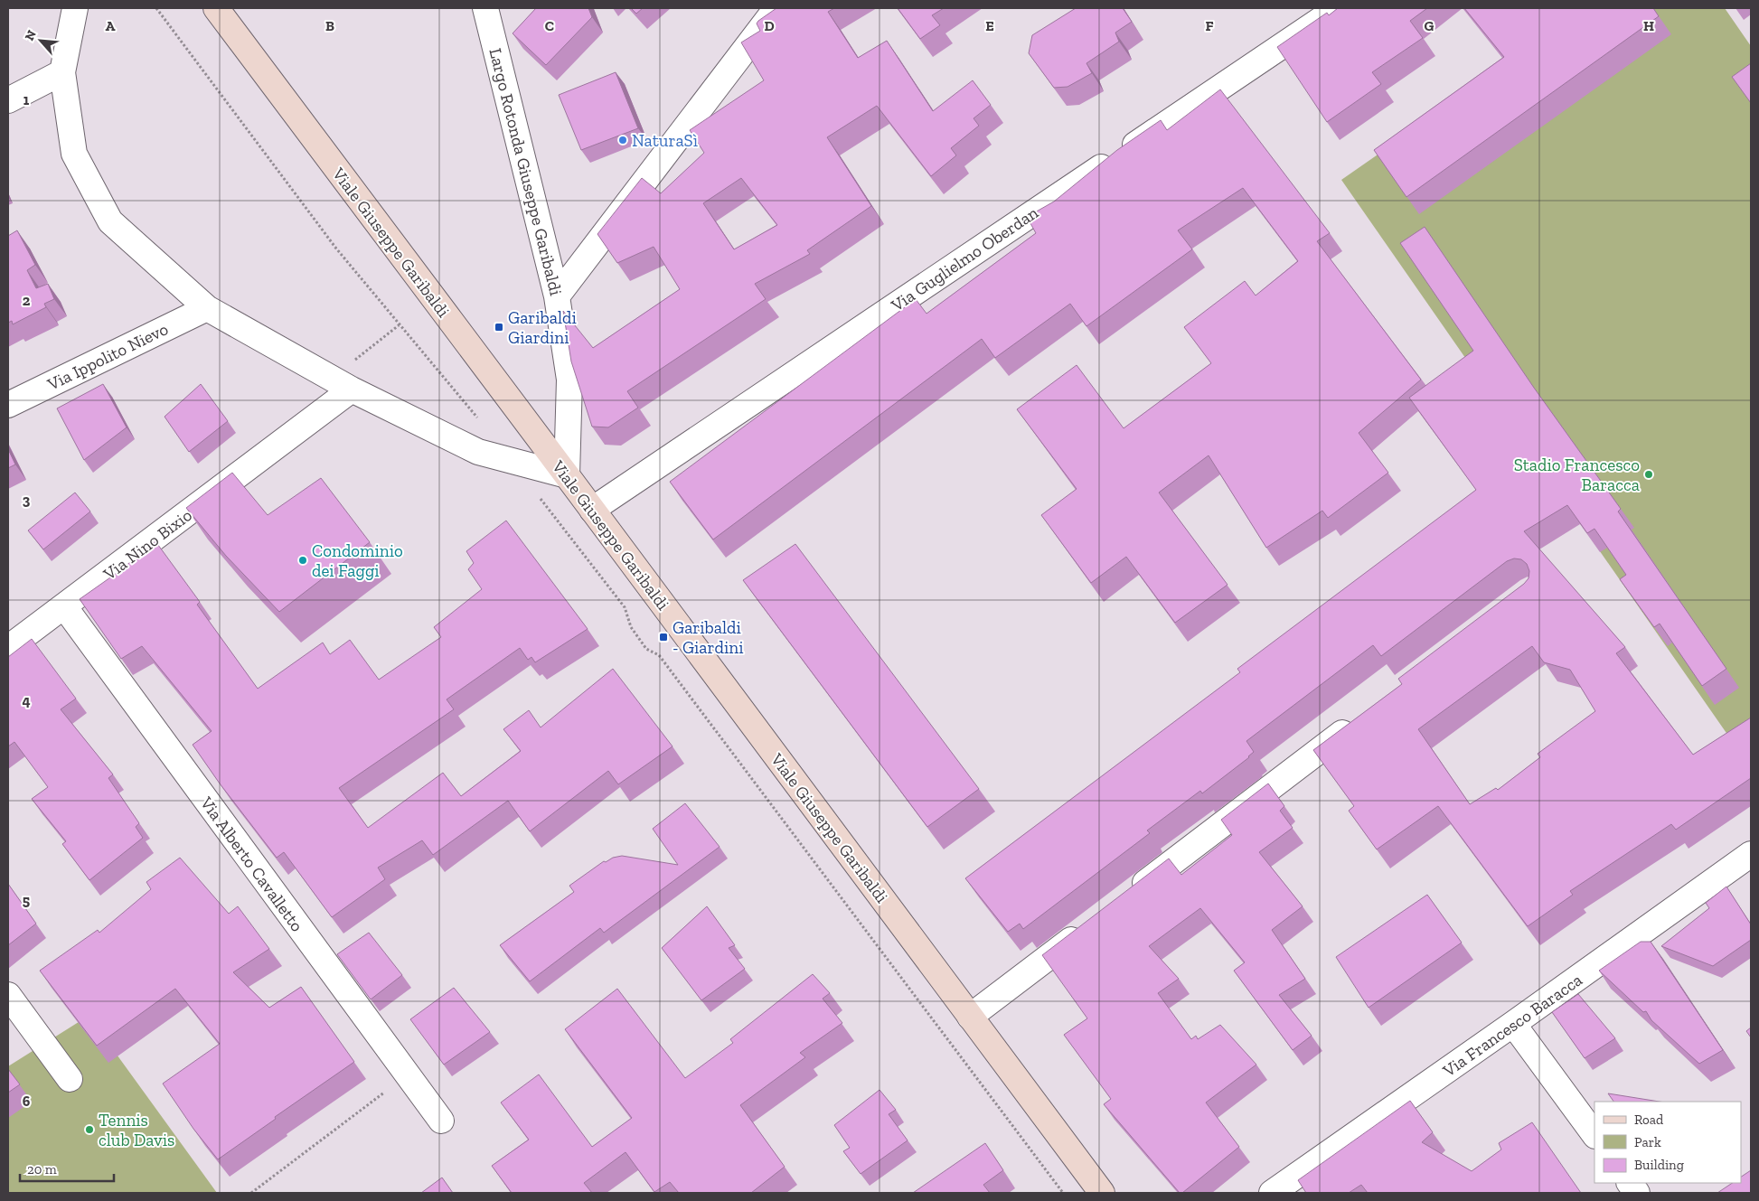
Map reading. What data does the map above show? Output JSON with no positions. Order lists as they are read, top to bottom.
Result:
{
  "streets": {
    "street": [
      "Largo Rotonda Giuseppe Garibaldi",
      "Viale Giuseppe Garibaldi",
      "Via Guglielmo Oberdan",
      "Via Ippolito Nievo",
      "Via Nino Bixio",
      "Via Alberto Cavalletto",
      "Via Francesco Baracca"
    ]
  },
  "crossings": [
    ["Largo Rotonda Giuseppe Garibaldi", "Viale Giuseppe Garibaldi"],
    ["Viale Giuseppe Garibaldi", "Via Guglielmo Oberdan"],
    ["Via Nino Bixio", "Via Alberto Cavalletto"]
  ],
  "places": {
    "other": [
      "NaturaSì",
      "Stadio Francesco Baracca",
      "Condominio dei Faggi",
      "Tennis club Davis"
    ],
    "transit": ["Garibaldi Giardini", "Garibaldi - Giardini"]
  },
  "legend": ["Road", "Park", "Building"],
  "scale_bar": "20 m",
  "north": "top left",
  "grid": {
    "columns": [
      "A",
      "B",
      "C",
      "D",
      "E",
      "F",
      "G",
      "H"
    ],
    "rows": [
      "1",
      "2",
      "3",
      "4",
      "5",
      "6"
    ]
  }
}
